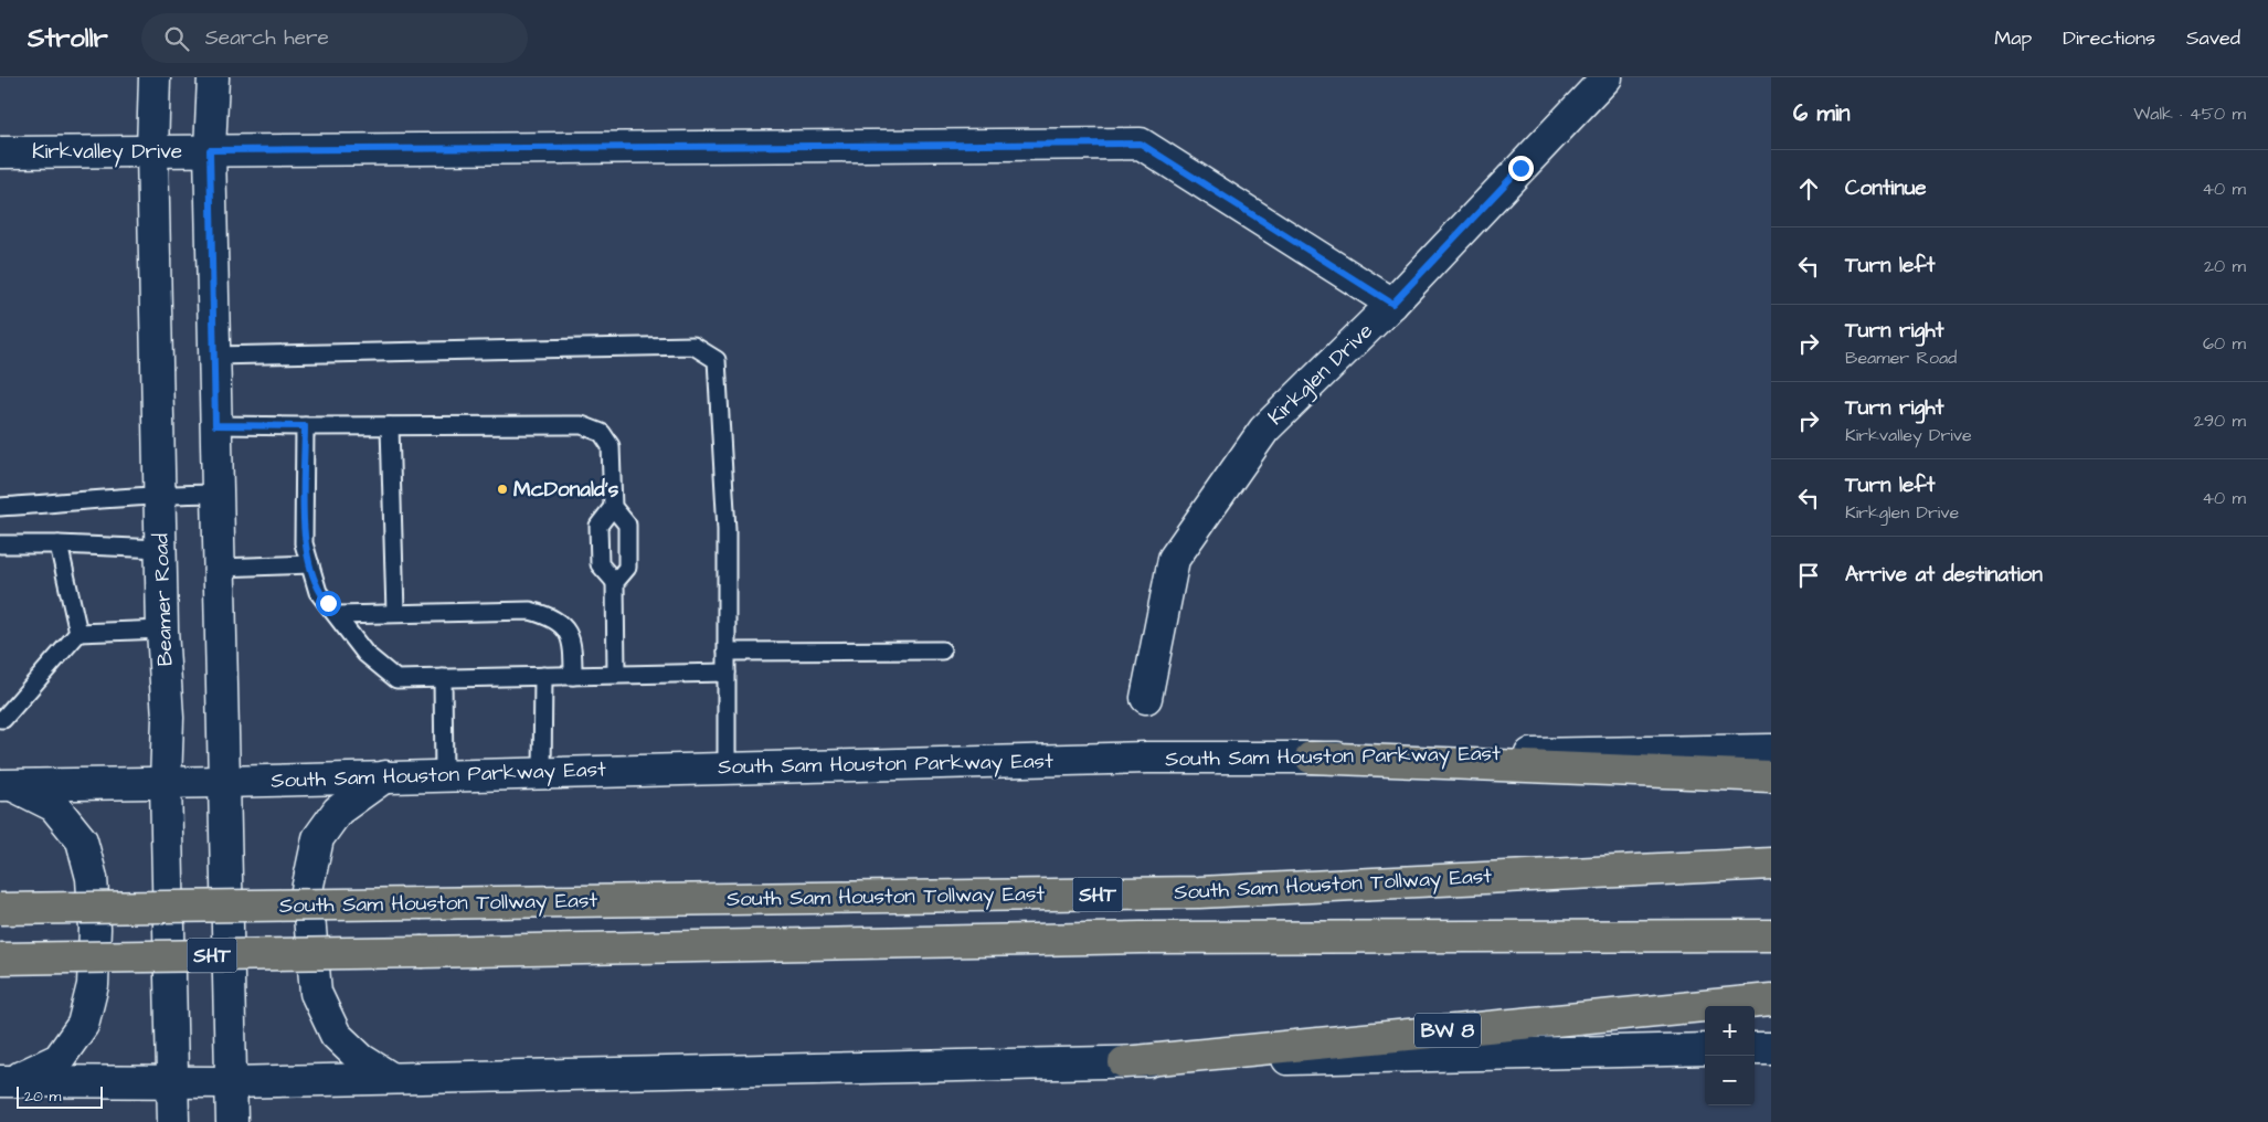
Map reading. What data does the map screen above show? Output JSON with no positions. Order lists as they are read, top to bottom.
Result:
{
  "streets": {
    "highway": ["South Sam Houston Tollway East", "SHT", "BW 8"],
    "main road": [
      "Kirkvalley Drive",
      "Kirkglen Drive",
      "Beamer Road",
      "South Sam Houston Parkway East"
    ]
  },
  "crossings": [
    ["Kirkvalley Drive", "Kirkglen Drive"],
    ["Kirkvalley Drive", "Beamer Road"],
    ["Beamer Road", "South Sam Houston Parkway East"],
    ["Beamer Road", "BW 8"]
  ],
  "places": ["McDonald's"],
  "scale_bar": "20 m",
  "page": {
    "header": "Strollr",
    "search": "Search here",
    "nav": ["Map", "Directions", "Saved"],
    "heading": ["6 min", "Walk · 450 m"],
    "list": [
      ["Continue", "40 m"],
      ["Turn left", "20 m"],
      ["Turn right", "Beamer Road", "60 m"],
      ["Turn right", "Kirkvalley Drive", "290 m"],
      ["Turn left", "Kirkglen Drive", "40 m"],
      "Arrive at destination"
    ],
    "map_buttons": ["+", "−"],
    "scale": "20 m"
  }
}
